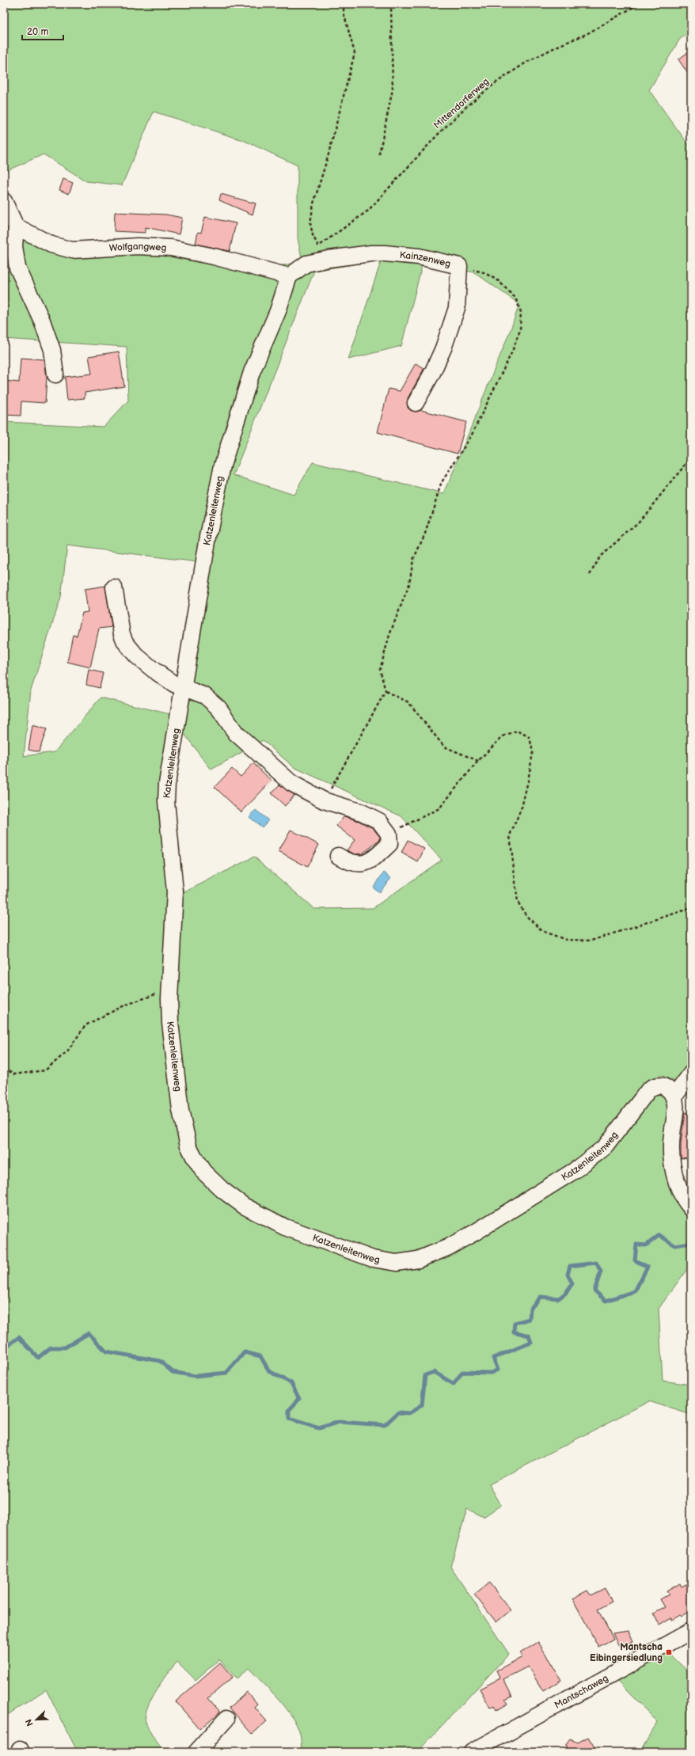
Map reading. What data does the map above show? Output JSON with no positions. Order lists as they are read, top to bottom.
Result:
{
  "streets": {
    "street": [
      "Wolfgangweg",
      "Kainzenweg",
      "Katzenleitenweg",
      "Mantschaweg"
    ],
    "path": ["Mittendorferweg"]
  },
  "crossings": [
    ["Wolfgangweg", "Kainzenweg"],
    ["Wolfgangweg", "Katzenleitenweg"],
    ["Kainzenweg", "Katzenleitenweg"]
  ],
  "places": {
    "transit": ["Mantscha Eibingersiedlung"]
  },
  "scale_bar": "20 m",
  "north": "bottom left"
}
